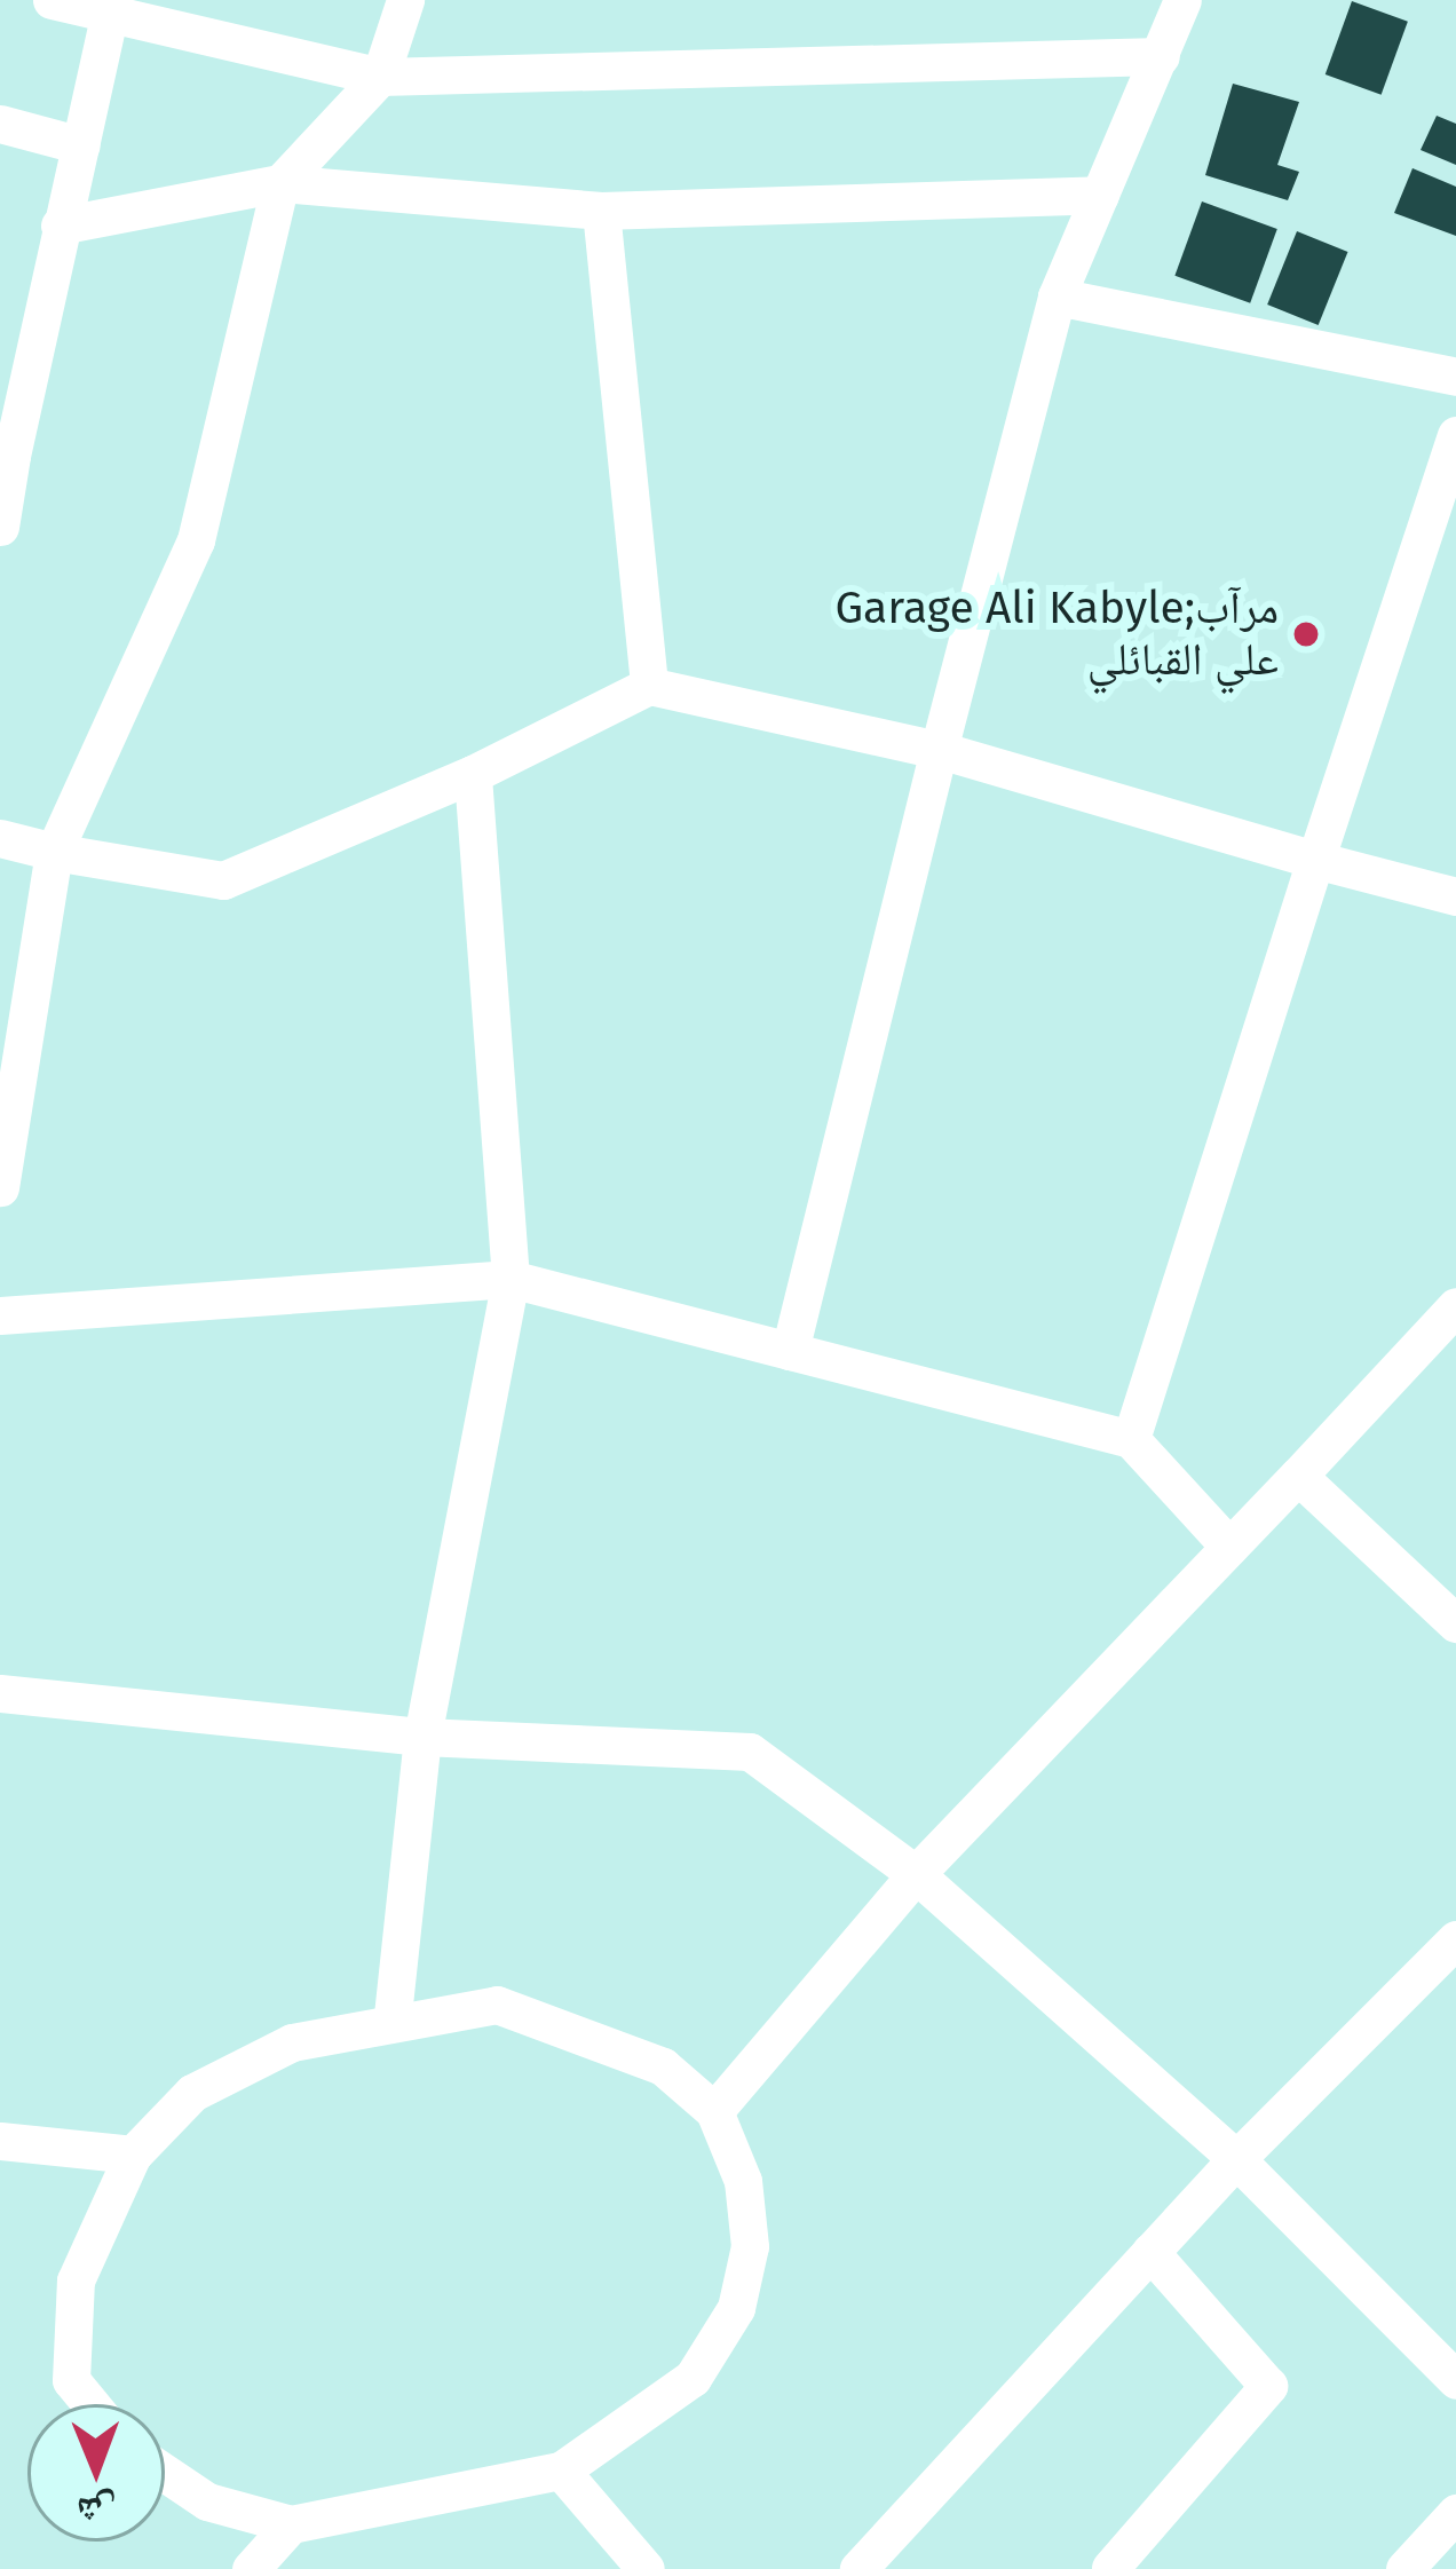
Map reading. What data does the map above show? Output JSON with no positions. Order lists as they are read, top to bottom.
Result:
{
  "places": ["Garage Ali Kabyle;مرآب علي القبائلي"],
  "north": "bottom"
}
